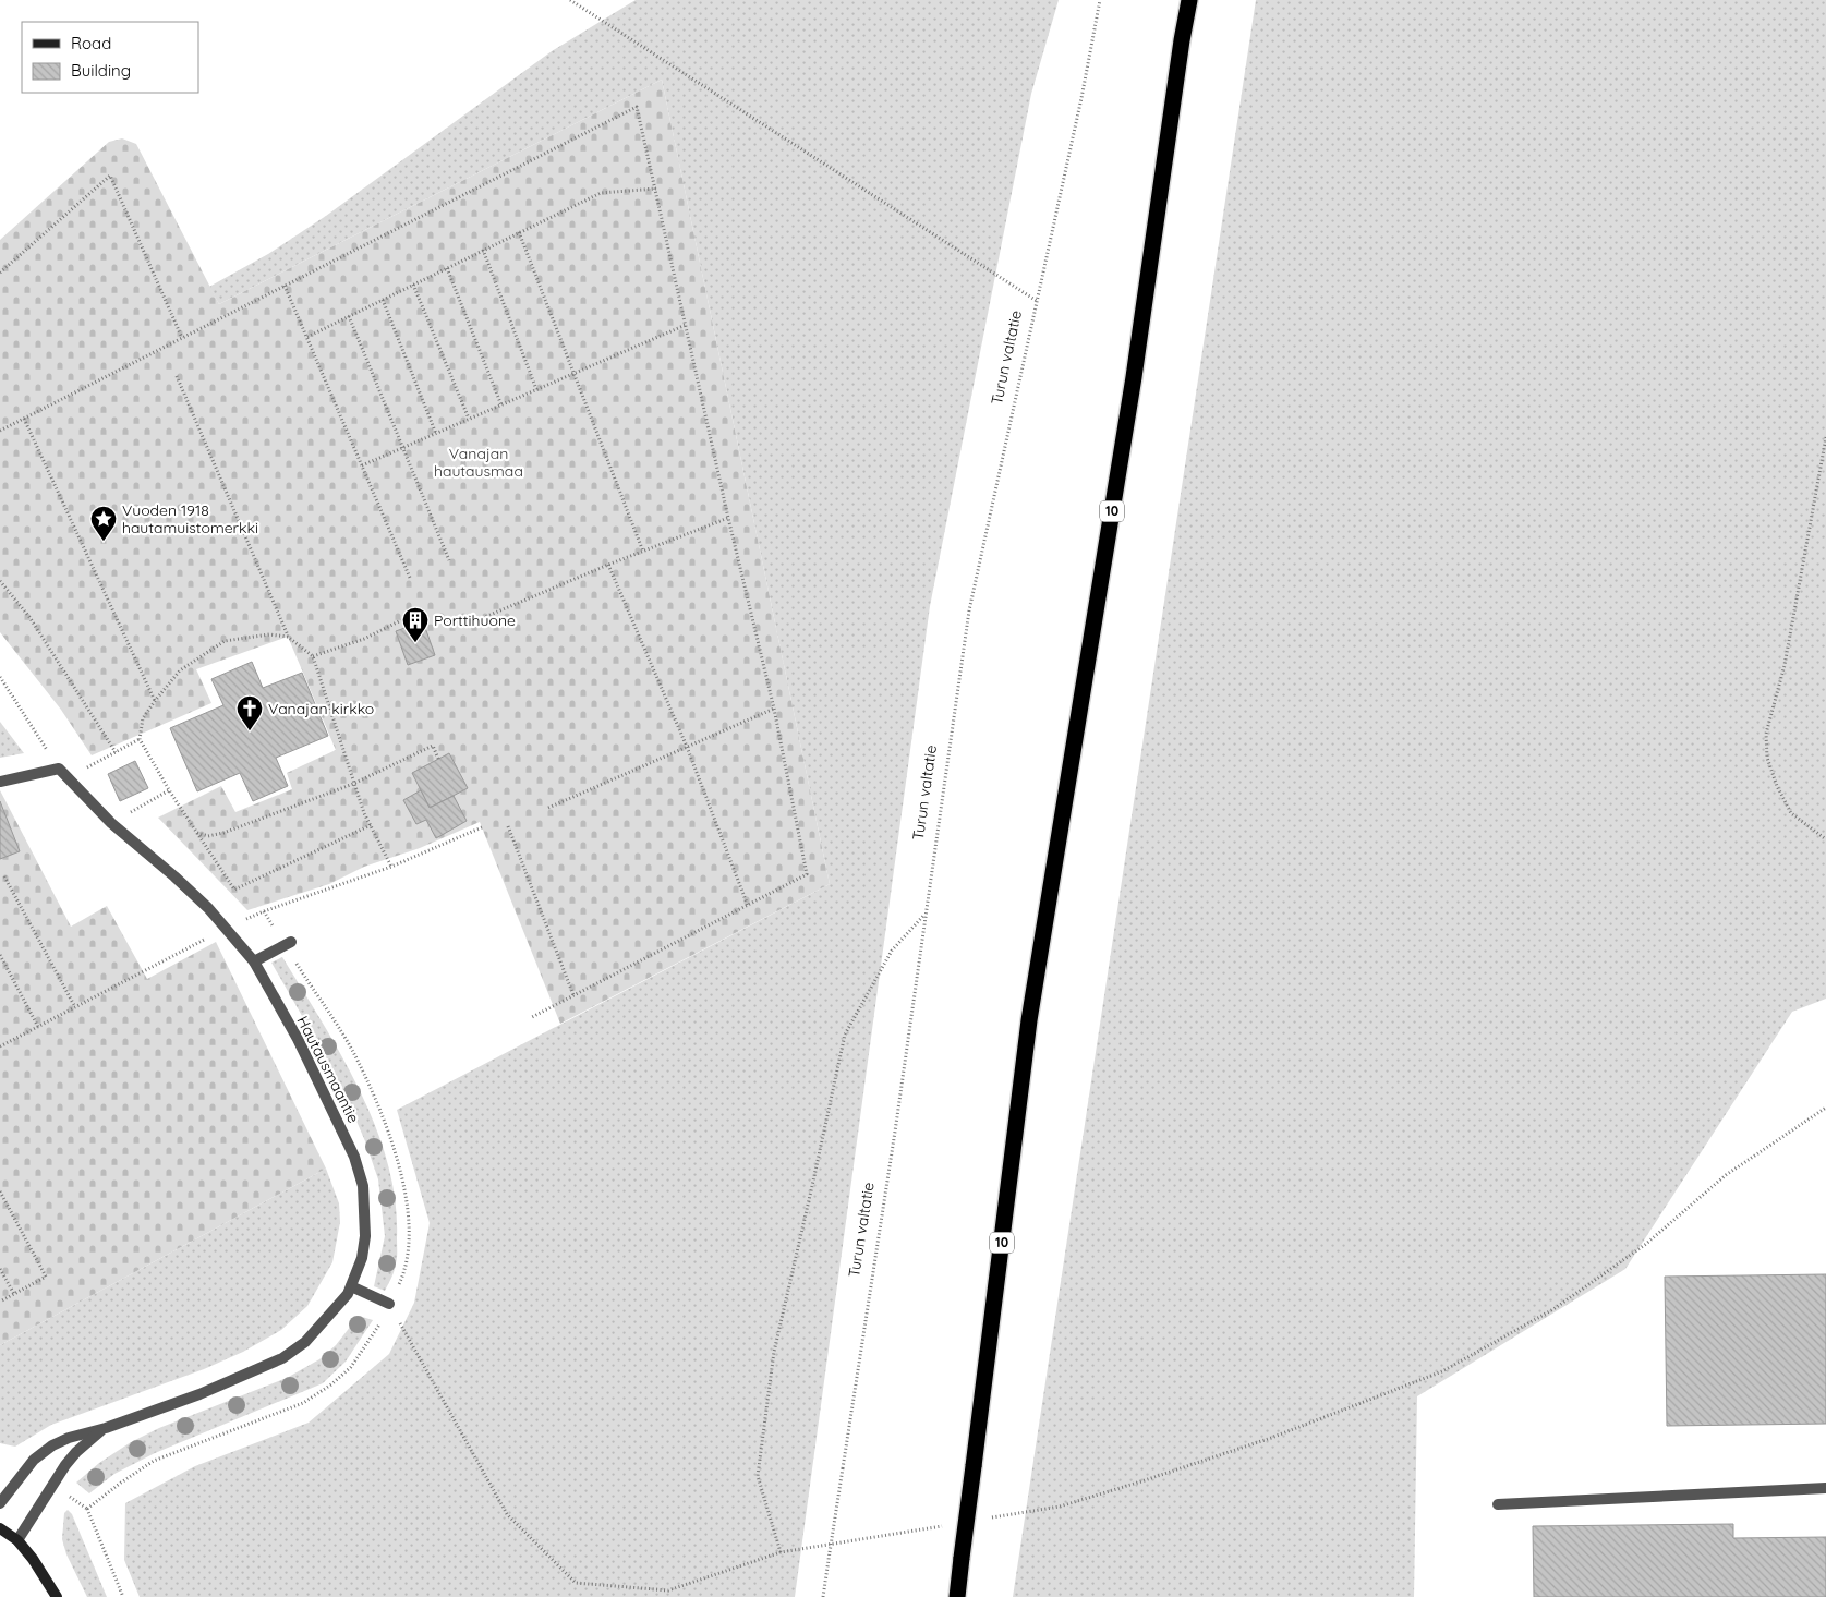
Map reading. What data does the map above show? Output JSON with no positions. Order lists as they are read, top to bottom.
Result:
{
  "streets": {
    "highway": ["10"],
    "street": ["Hautausmaantie"],
    "path": ["Turun valtatie"]
  },
  "parks": ["Vanajan hautausmaa"],
  "places": {
    "place": ["Vuoden 1918 hautamuistomerkki"],
    "building": ["Porttihuone"],
    "church": ["Vanajan kirkko"]
  },
  "legend": ["Road", "Building"]
}
